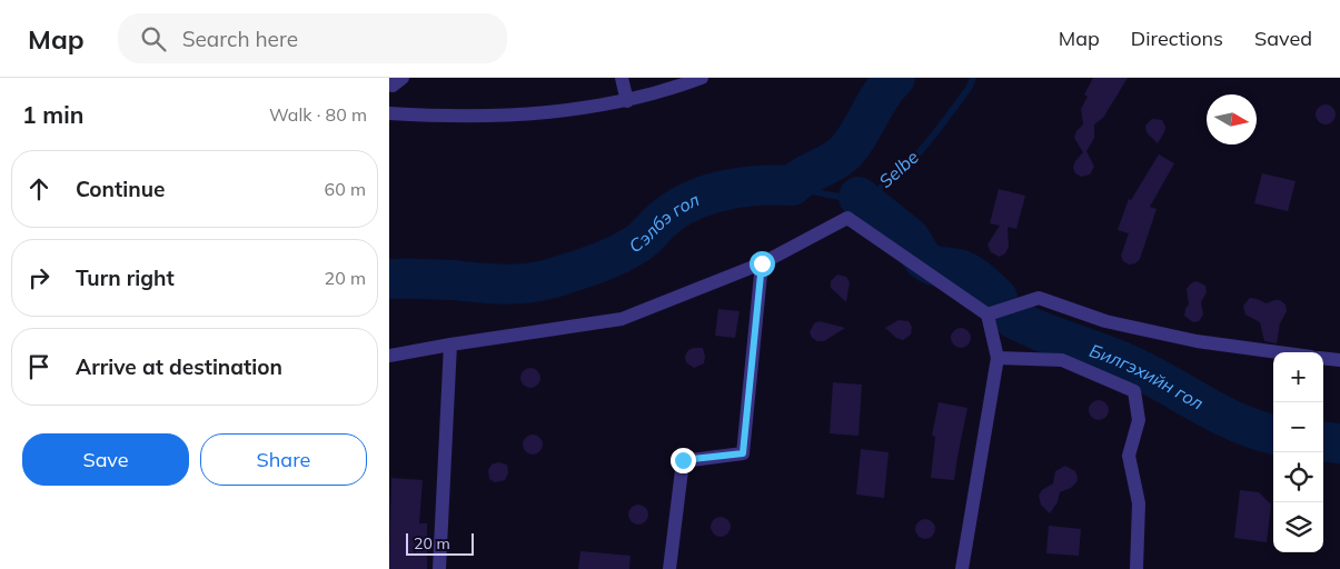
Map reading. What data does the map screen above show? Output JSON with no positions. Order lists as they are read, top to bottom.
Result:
{
  "water": ["Selbe", "Сэлбэ гол", "Билгэхийн гол"],
  "scale_bar": "20 m",
  "north": "right",
  "page": {
    "header": "Map",
    "search": "Search here",
    "nav": ["Map", "Directions", "Saved"],
    "heading": ["1 min", "Walk · 80 m"],
    "list": [
      ["Continue", "60 m"],
      ["Turn right", "20 m"],
      "Arrive at destination"
    ],
    "map_buttons": ["+", "−"],
    "buttons": ["Save", "Share"],
    "scale": "20 m"
  }
}
